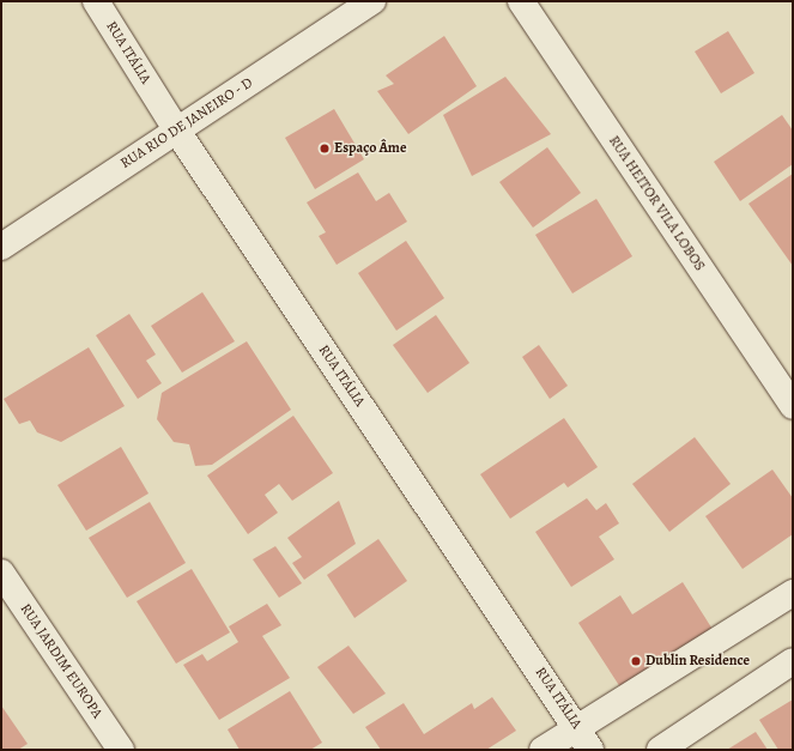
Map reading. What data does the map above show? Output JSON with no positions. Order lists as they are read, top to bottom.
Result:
{
  "streets": {
    "street": [
      "RUA ITÁLIA",
      "RUA RIO DE JANEIRO - D",
      "RUA HEITOR VILA LOBOS",
      "RUA JARDIM EUROPA"
    ]
  },
  "crossings": [
    ["RUA ITÁLIA", "RUA RIO DE JANEIRO - D"]
  ],
  "places": ["Espaço Âme", "Dublin Residence"]
}
